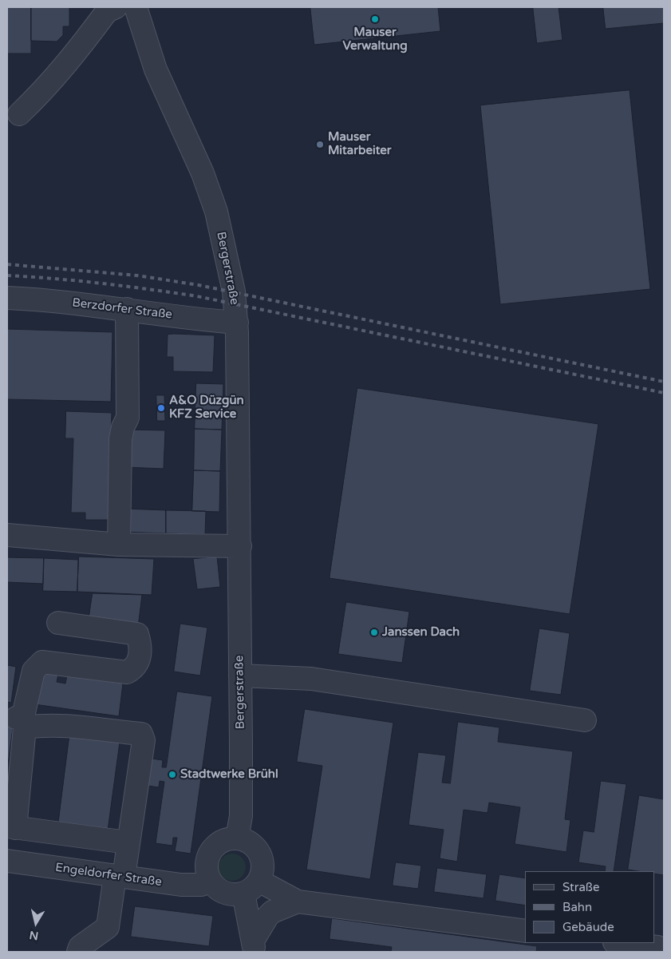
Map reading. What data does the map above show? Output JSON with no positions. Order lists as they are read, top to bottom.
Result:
{
  "streets": {
    "street": ["Bergerstraße", "Berzdorfer Straße", "Engeldorfer Straße"]
  },
  "crossings": [
    ["Bergerstraße", "Berzdorfer Straße"],
    ["Bergerstraße", "Engeldorfer Straße"]
  ],
  "places": [
    "Mauser Verwaltung",
    "Mauser Mitarbeiter",
    "A&O Düzgün KFZ Service",
    "Janssen Dach",
    "Stadtwerke Brühl"
  ],
  "legend": ["Straße", "Bahn", "Gebäude"],
  "north": "bottom"
}
